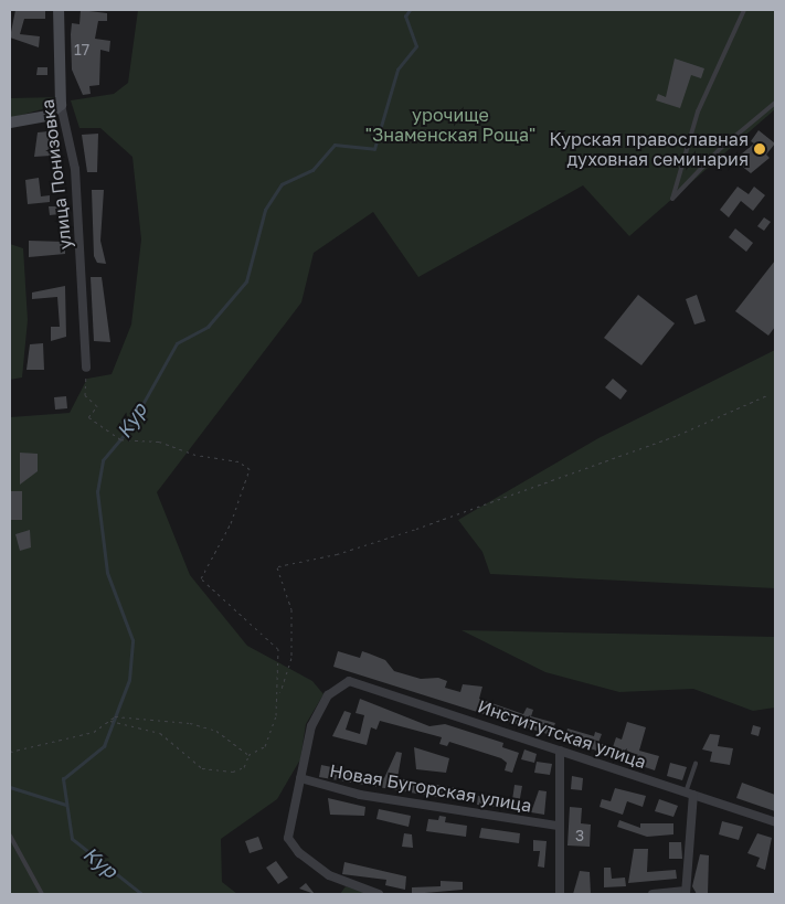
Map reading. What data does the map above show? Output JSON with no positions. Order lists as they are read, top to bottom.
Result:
{
  "streets": {
    "main road": ["улица Понизовка"],
    "street": ["Институтская улица", "Новая Бугорская улица"]
  },
  "crossings": [
    ["Институтская улица", "Новая Бугорская улица"]
  ],
  "water": ["Кур"],
  "parks": ["урочище \"Знаменская Роща\""],
  "places": ["Курская православная духовная семинария"],
  "house_numbers": ["17", "3"]
}
